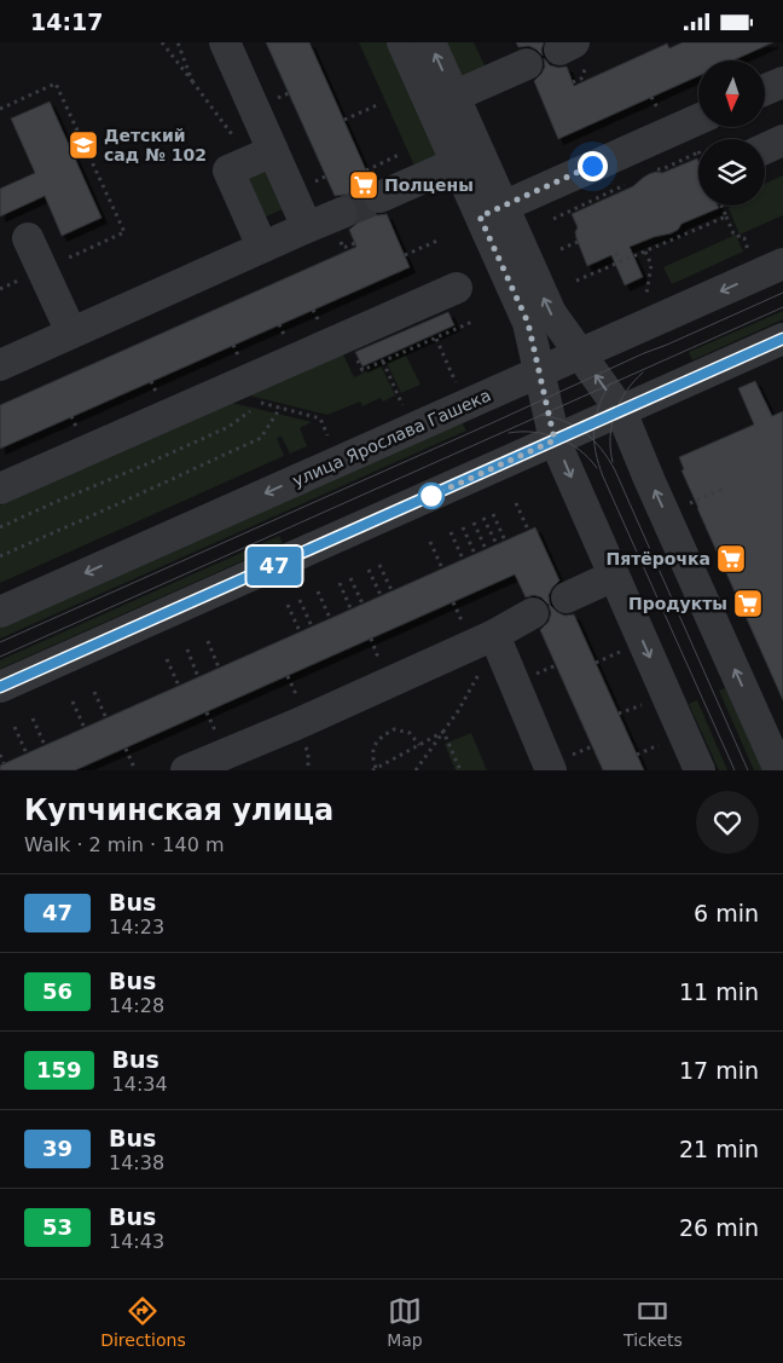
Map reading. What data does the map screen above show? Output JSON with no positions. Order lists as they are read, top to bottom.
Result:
{
  "streets": {
    "street": ["улица Ярослава Гашека"]
  },
  "places": {
    "school or university": ["Детский сад № 102"],
    "supermarket": ["Полцены", "Пятёрочка", "Продукты"]
  },
  "lines": ["bus line 47"],
  "north": "bottom",
  "page": {
    "status": "14:17",
    "on_map": "47",
    "heading": ["Купчинская улица", "Walk · 2 min · 140 m"],
    "list": [
      {
        "mark": "47",
        "name": "Bus",
        "note": "14:23",
        "value": "6 min"
      },
      {
        "mark": "56",
        "name": "Bus",
        "note": "14:28",
        "value": "11 min"
      },
      {
        "mark": "159",
        "name": "Bus",
        "note": "14:34",
        "value": "17 min"
      },
      {
        "mark": "39",
        "name": "Bus",
        "note": "14:38",
        "value": "21 min"
      },
      {
        "mark": "53",
        "name": "Bus",
        "note": "14:43",
        "value": "26 min"
      }
    ],
    "tabs": ["Directions", "Map", "Tickets"]
  }
}
